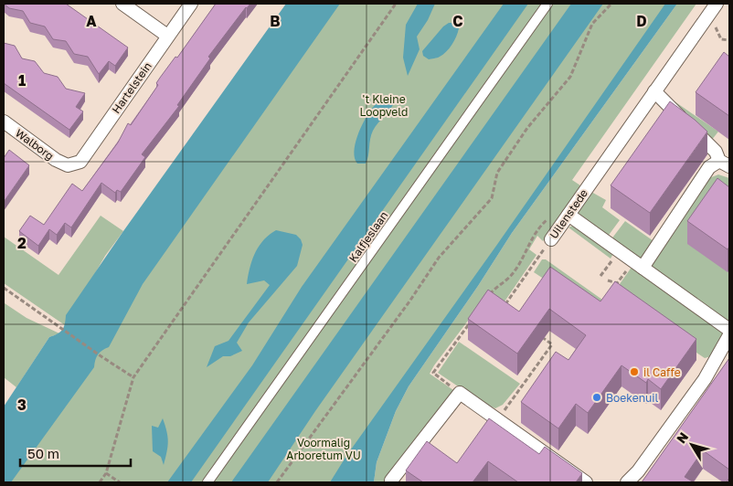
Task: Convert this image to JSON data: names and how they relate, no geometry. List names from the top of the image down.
{
  "streets": {
    "street": [
      "Hartelstein",
      "Walborg",
      "Uilenstede",
      "Kalfjeslaan"
    ]
  },
  "crossings": [
    ["Hartelstein", "Walborg"]
  ],
  "parks": ["'t Kleine Loopveld", "Voormalig Arboretum VU"],
  "places": ["il Caffe", "Boekenuil"],
  "scale_bar": "50 m",
  "north": "top left",
  "grid": {
    "columns": [
      "A",
      "B",
      "C",
      "D"
    ],
    "rows": ["1", "2", "3"]
  }
}
